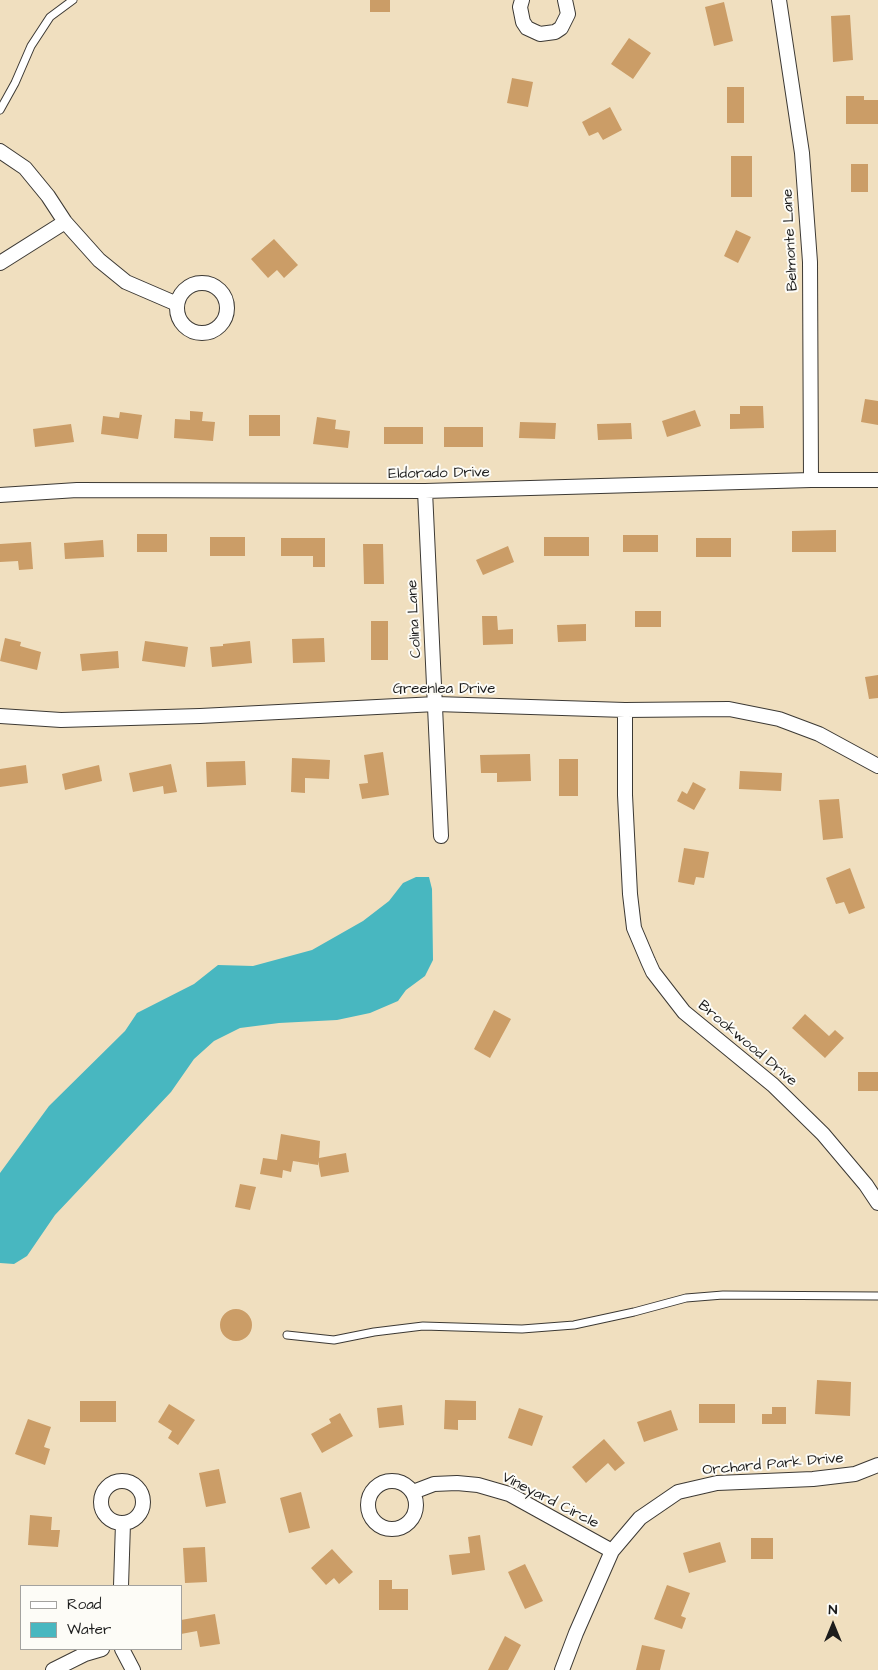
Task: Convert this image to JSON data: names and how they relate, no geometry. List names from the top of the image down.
{
  "streets": {
    "street": [
      "Belmonte Lane",
      "Eldorado Drive",
      "Colina Lane",
      "Greenlea Drive",
      "Brookwood Drive",
      "Orchard Park Drive",
      "Vineyard Circle"
    ]
  },
  "crossings": [
    ["Belmonte Lane", "Eldorado Drive"],
    ["Eldorado Drive", "Colina Lane"],
    ["Colina Lane", "Greenlea Drive"],
    ["Greenlea Drive", "Brookwood Drive"],
    ["Orchard Park Drive", "Vineyard Circle"]
  ],
  "legend": ["Road", "Water"],
  "north": "top"
}
